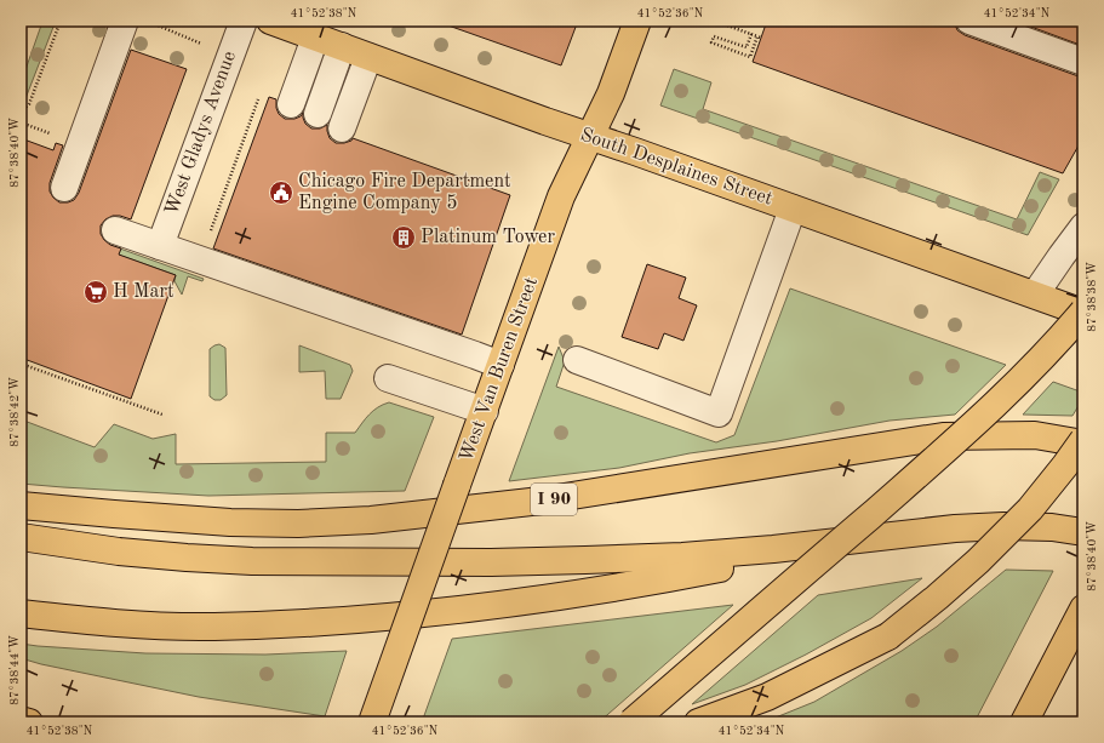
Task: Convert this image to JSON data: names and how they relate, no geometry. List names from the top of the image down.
{
  "streets": {
    "main road": ["South Desplaines Street", "West Van Buren Street", "I 90"],
    "street": ["West Gladys Avenue"]
  },
  "crossings": [
    ["South Desplaines Street", "West Van Buren Street"]
  ],
  "places": {
    "public building": ["Chicago Fire Department Engine Company 5"],
    "building": ["Platinum Tower"],
    "supermarket": ["H Mart"]
  },
  "coordinates": [
    "41°52'38\"N",
    "41°52'36\"N",
    "41°52'34\"N",
    "87°38'40\"W",
    "87°38'38\"W",
    "87°38'42\"W",
    "87°38'44\"W"
  ]
}
